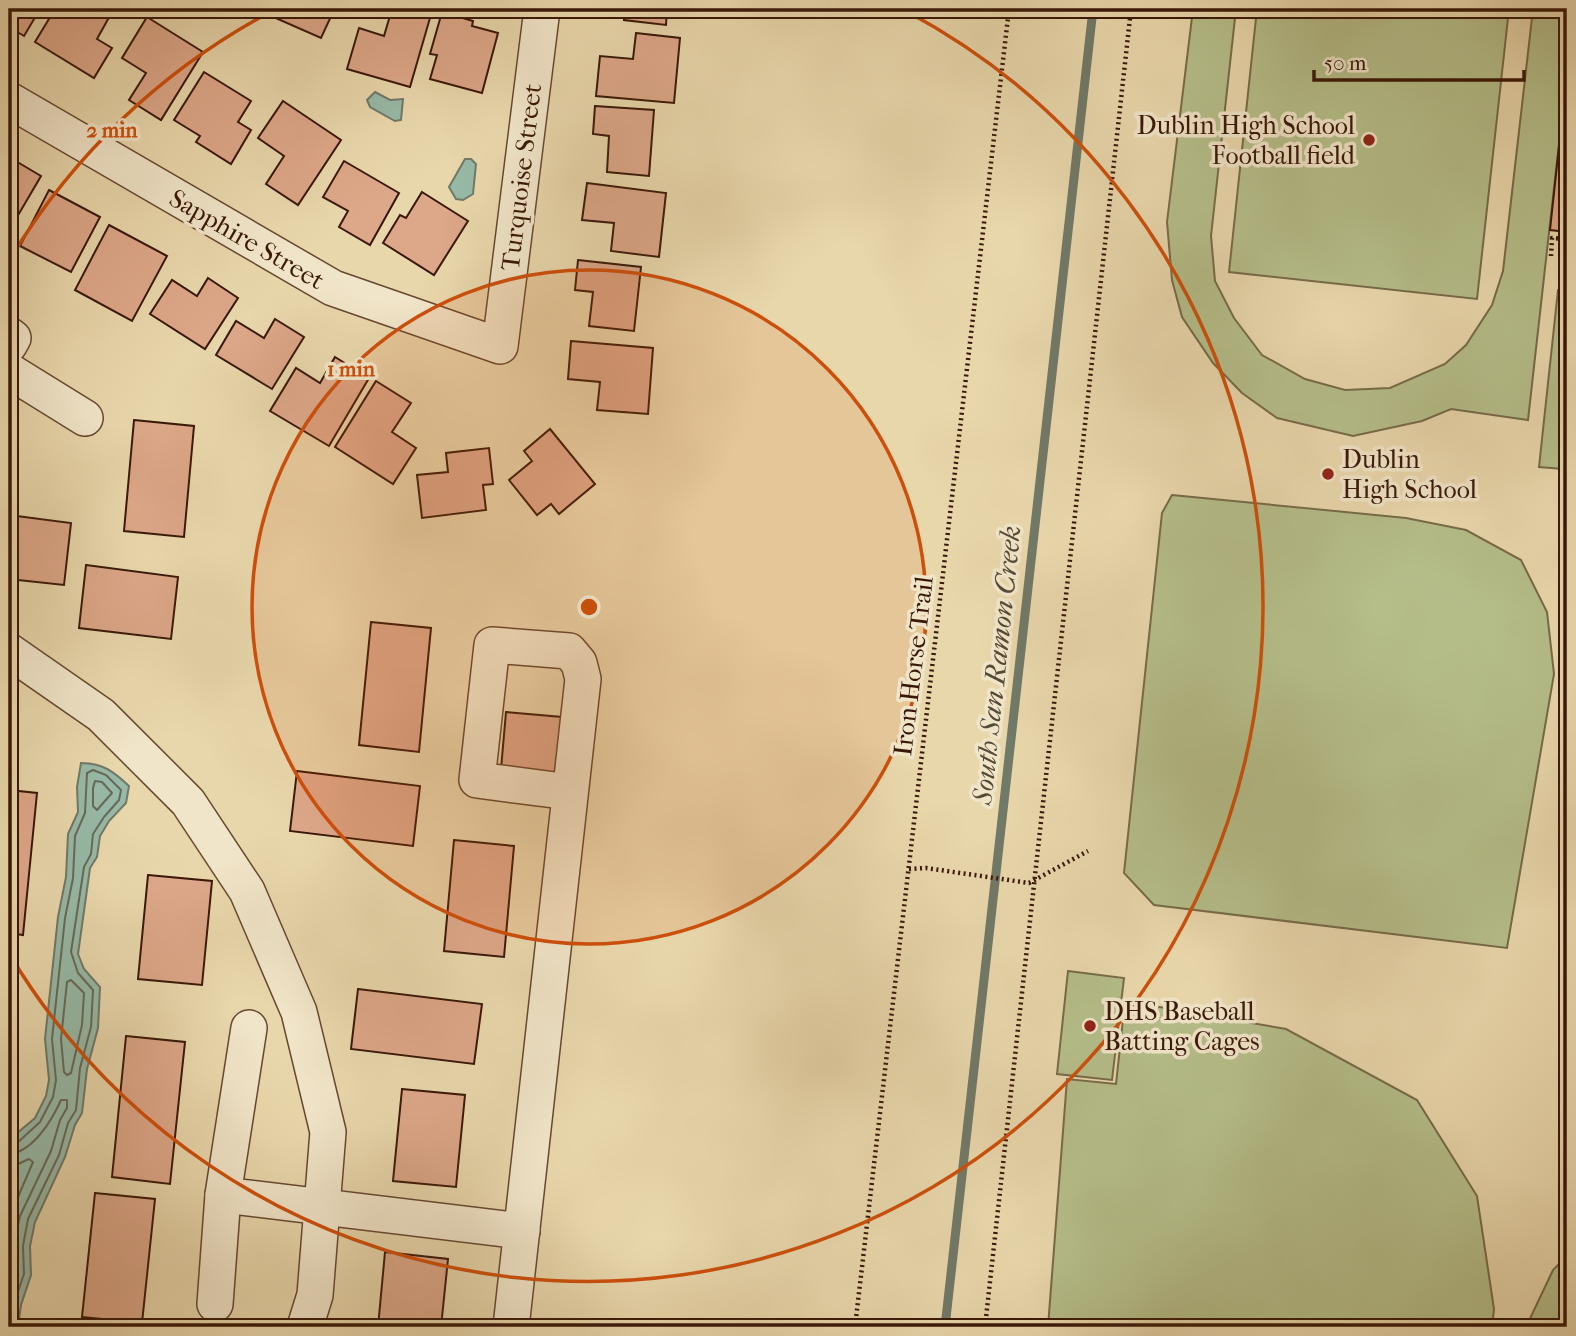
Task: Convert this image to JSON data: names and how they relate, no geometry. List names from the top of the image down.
{
  "streets": {
    "street": ["Turquoise Street", "Sapphire Street"],
    "path": ["Iron Horse Trail"]
  },
  "crossings": [
    ["Turquoise Street", "Sapphire Street"]
  ],
  "water": ["South San Ramon Creek"],
  "places": ["Dublin High School Football field", "Dublin High School", "DHS Baseball Batting Cages"],
  "scale_bar": "50 m",
  "rings": ["2 min", "1 min"]
}
